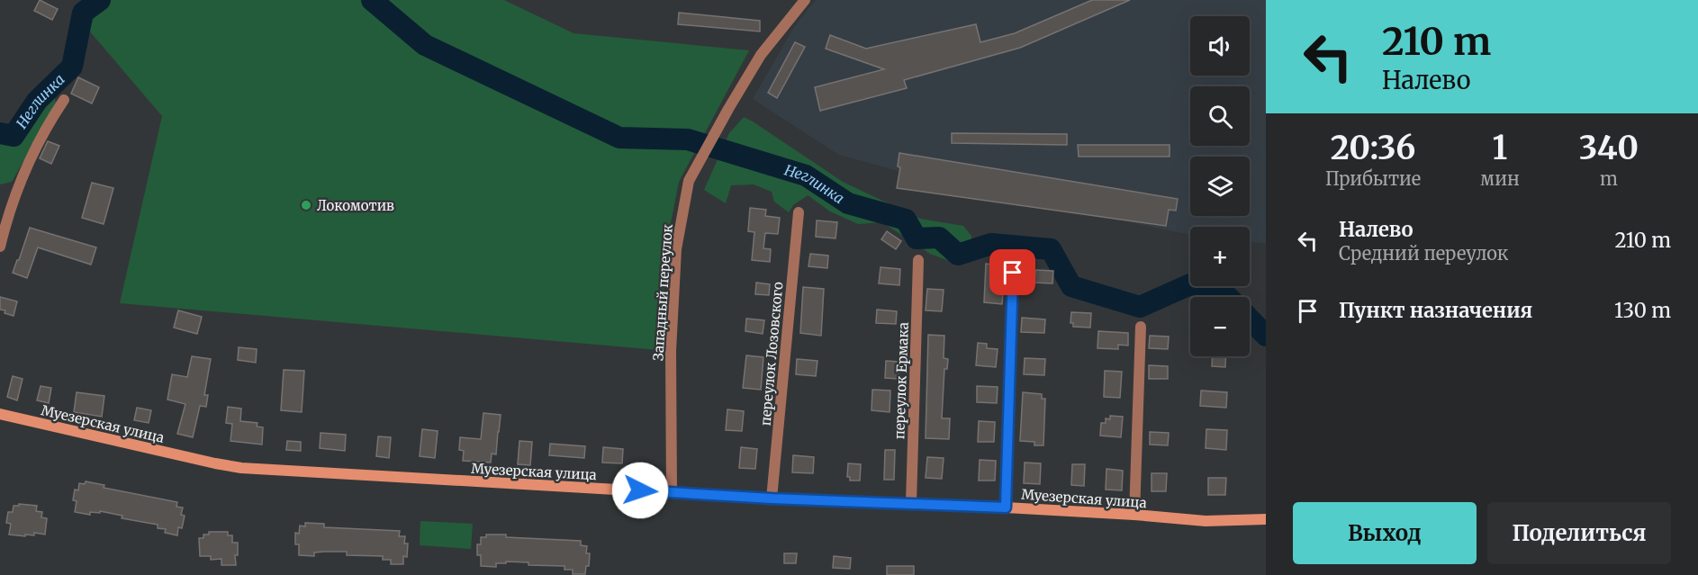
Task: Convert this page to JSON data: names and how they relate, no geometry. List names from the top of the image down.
{
  "streets": {
    "main road": ["Муезерская улица"],
    "street": ["Западный переулок", "переулок Лозовского", "переулок Ермака"]
  },
  "crossings": [
    ["Западный переулок", "Муезерская улица"],
    ["переулок Лозовского", "Муезерская улица"],
    ["переулок Ермака", "Муезерская улица"]
  ],
  "water": ["Неглинка"],
  "places": ["Локомотив"],
  "page": {
    "turn": ["210 m", "Налево"],
    "map_buttons": ["+", "−"],
    "eta": [
      "20:36",
      "Прибытие",
      "1",
      "мин",
      "340",
      "m"
    ],
    "list": [
      {
        "name": "Налево",
        "note": "Средний переулок",
        "value": "210 m"
      },
      {
        "name": "Пункт назначения",
        "value": "130 m"
      }
    ],
    "buttons": ["Выход", "Поделиться"]
  }
}
